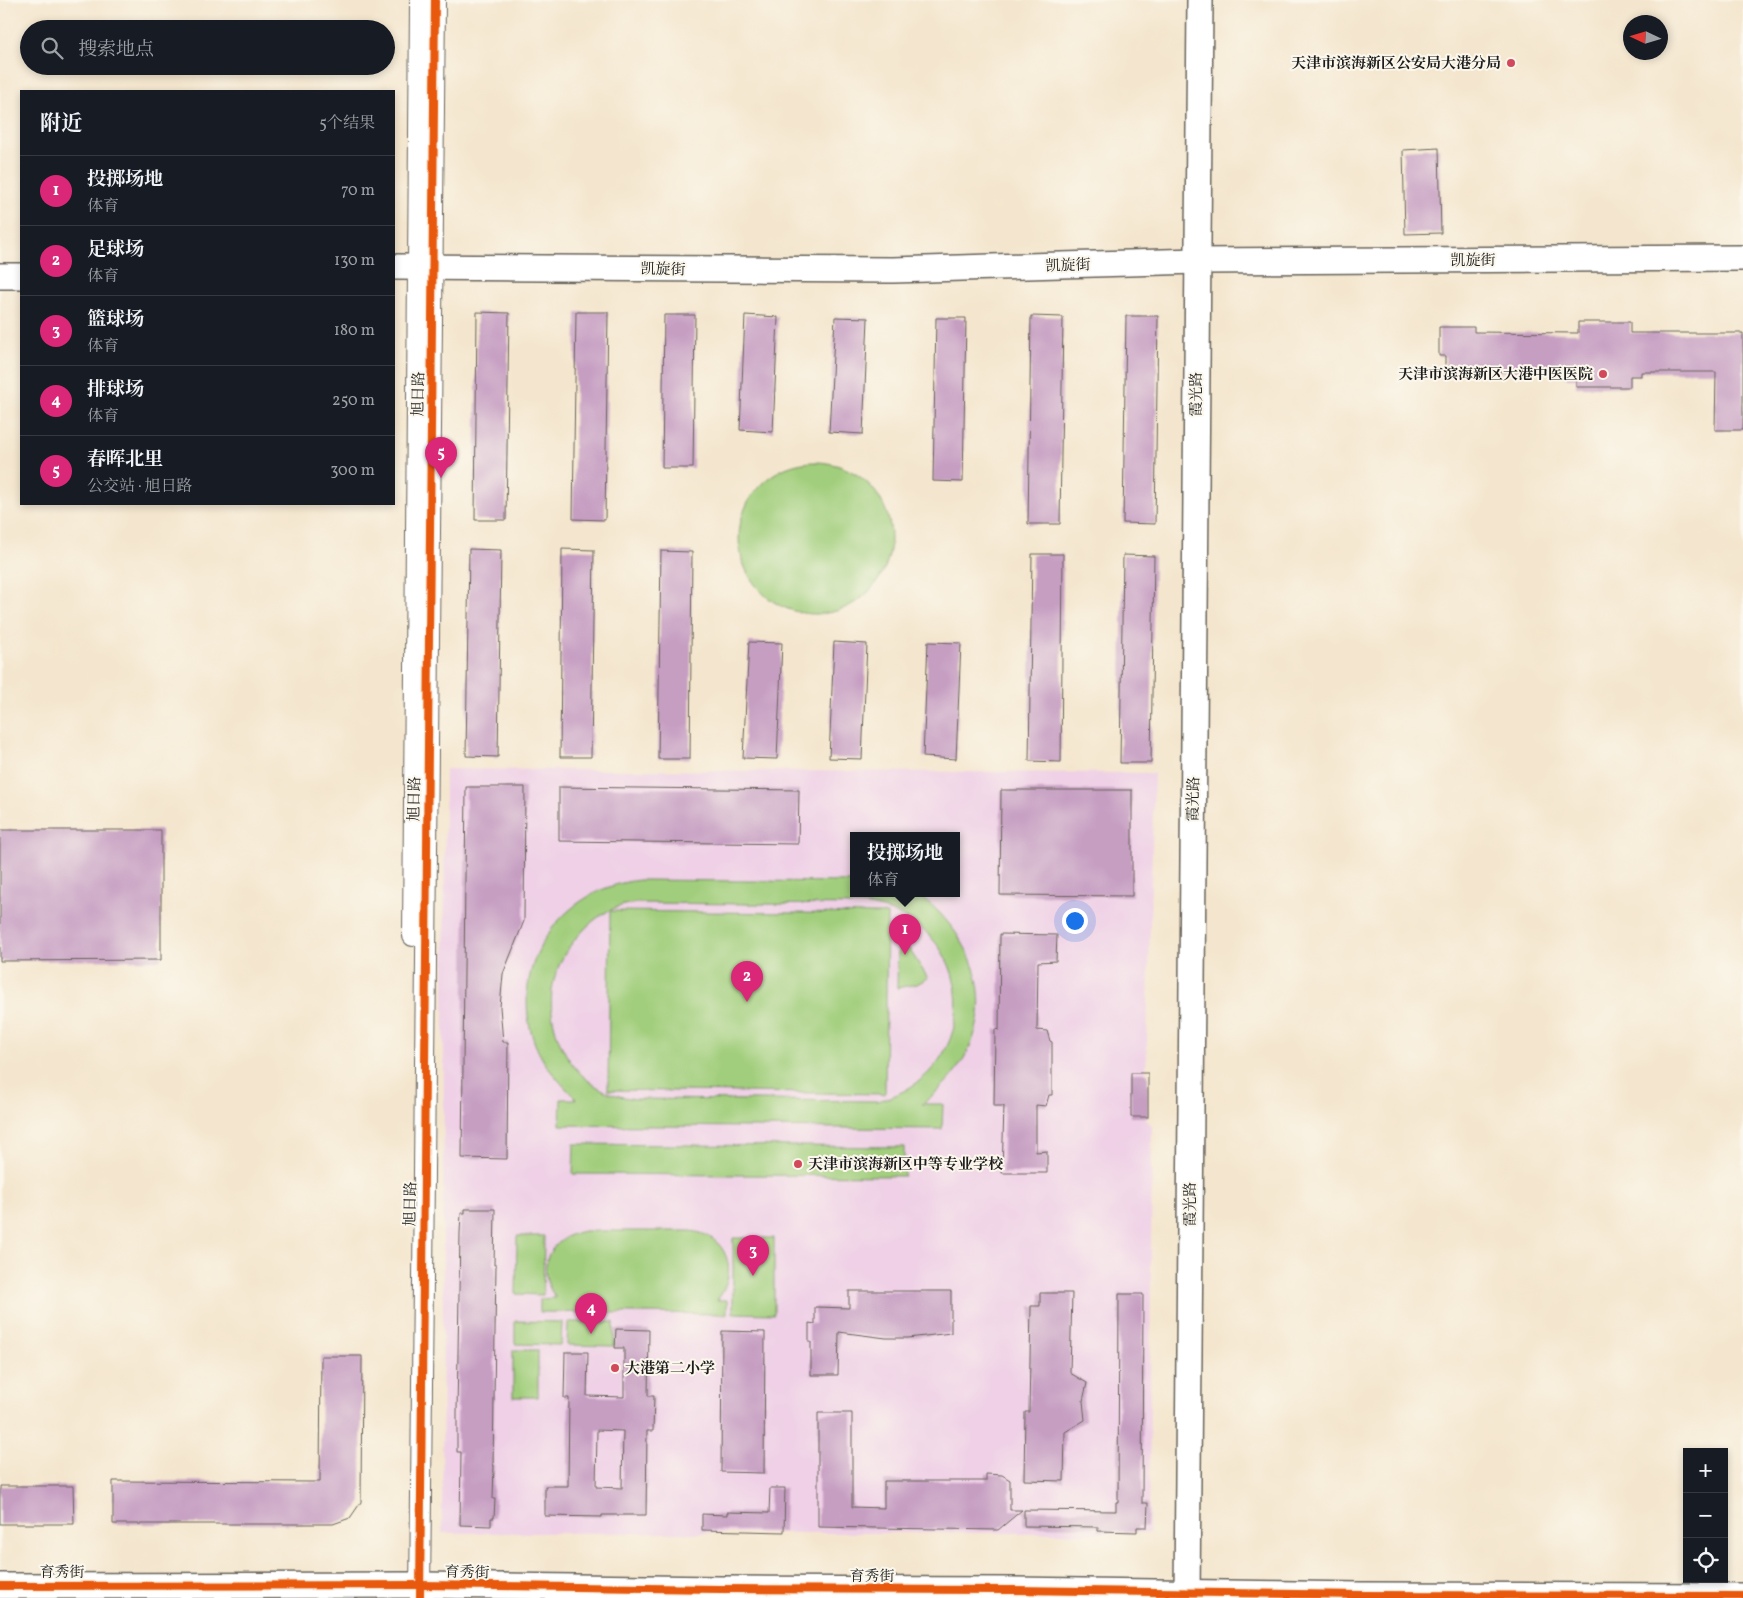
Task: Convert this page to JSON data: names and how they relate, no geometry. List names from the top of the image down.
{
  "streets": {
    "street": [
      "凯旋街",
      "旭日路",
      "霞光路",
      "育秀街"
    ]
  },
  "crossings": [
    ["凯旋街", "旭日路"],
    ["凯旋街", "霞光路"],
    ["旭日路", "育秀街"],
    ["霞光路", "育秀街"]
  ],
  "places": [
    "天津市滨海新区公安局大港分局",
    "天津市滨海新区大港中医医院",
    "天津市滨海新区中等专业学校",
    "大港第二小学"
  ],
  "north": "left",
  "page": {
    "search": "搜索地点",
    "heading": ["附近", "5个结果"],
    "list": [
      {
        "mark": "1",
        "name": "投掷场地",
        "note": "体育",
        "value": "70 m"
      },
      {
        "mark": "2",
        "name": "足球场",
        "note": "体育",
        "value": "130 m"
      },
      {
        "mark": "3",
        "name": "篮球场",
        "note": "体育",
        "value": "180 m"
      },
      {
        "mark": "4",
        "name": "排球场",
        "note": "体育",
        "value": "250 m"
      },
      {
        "mark": "5",
        "name": "春晖北里",
        "note": "公交站 · 旭日路",
        "value": "300 m"
      }
    ],
    "pins": [
      "5",
      "1",
      "2",
      "3",
      "4"
    ],
    "popup": ["投掷场地", "体育"],
    "map_buttons": ["+", "−"]
  }
}
